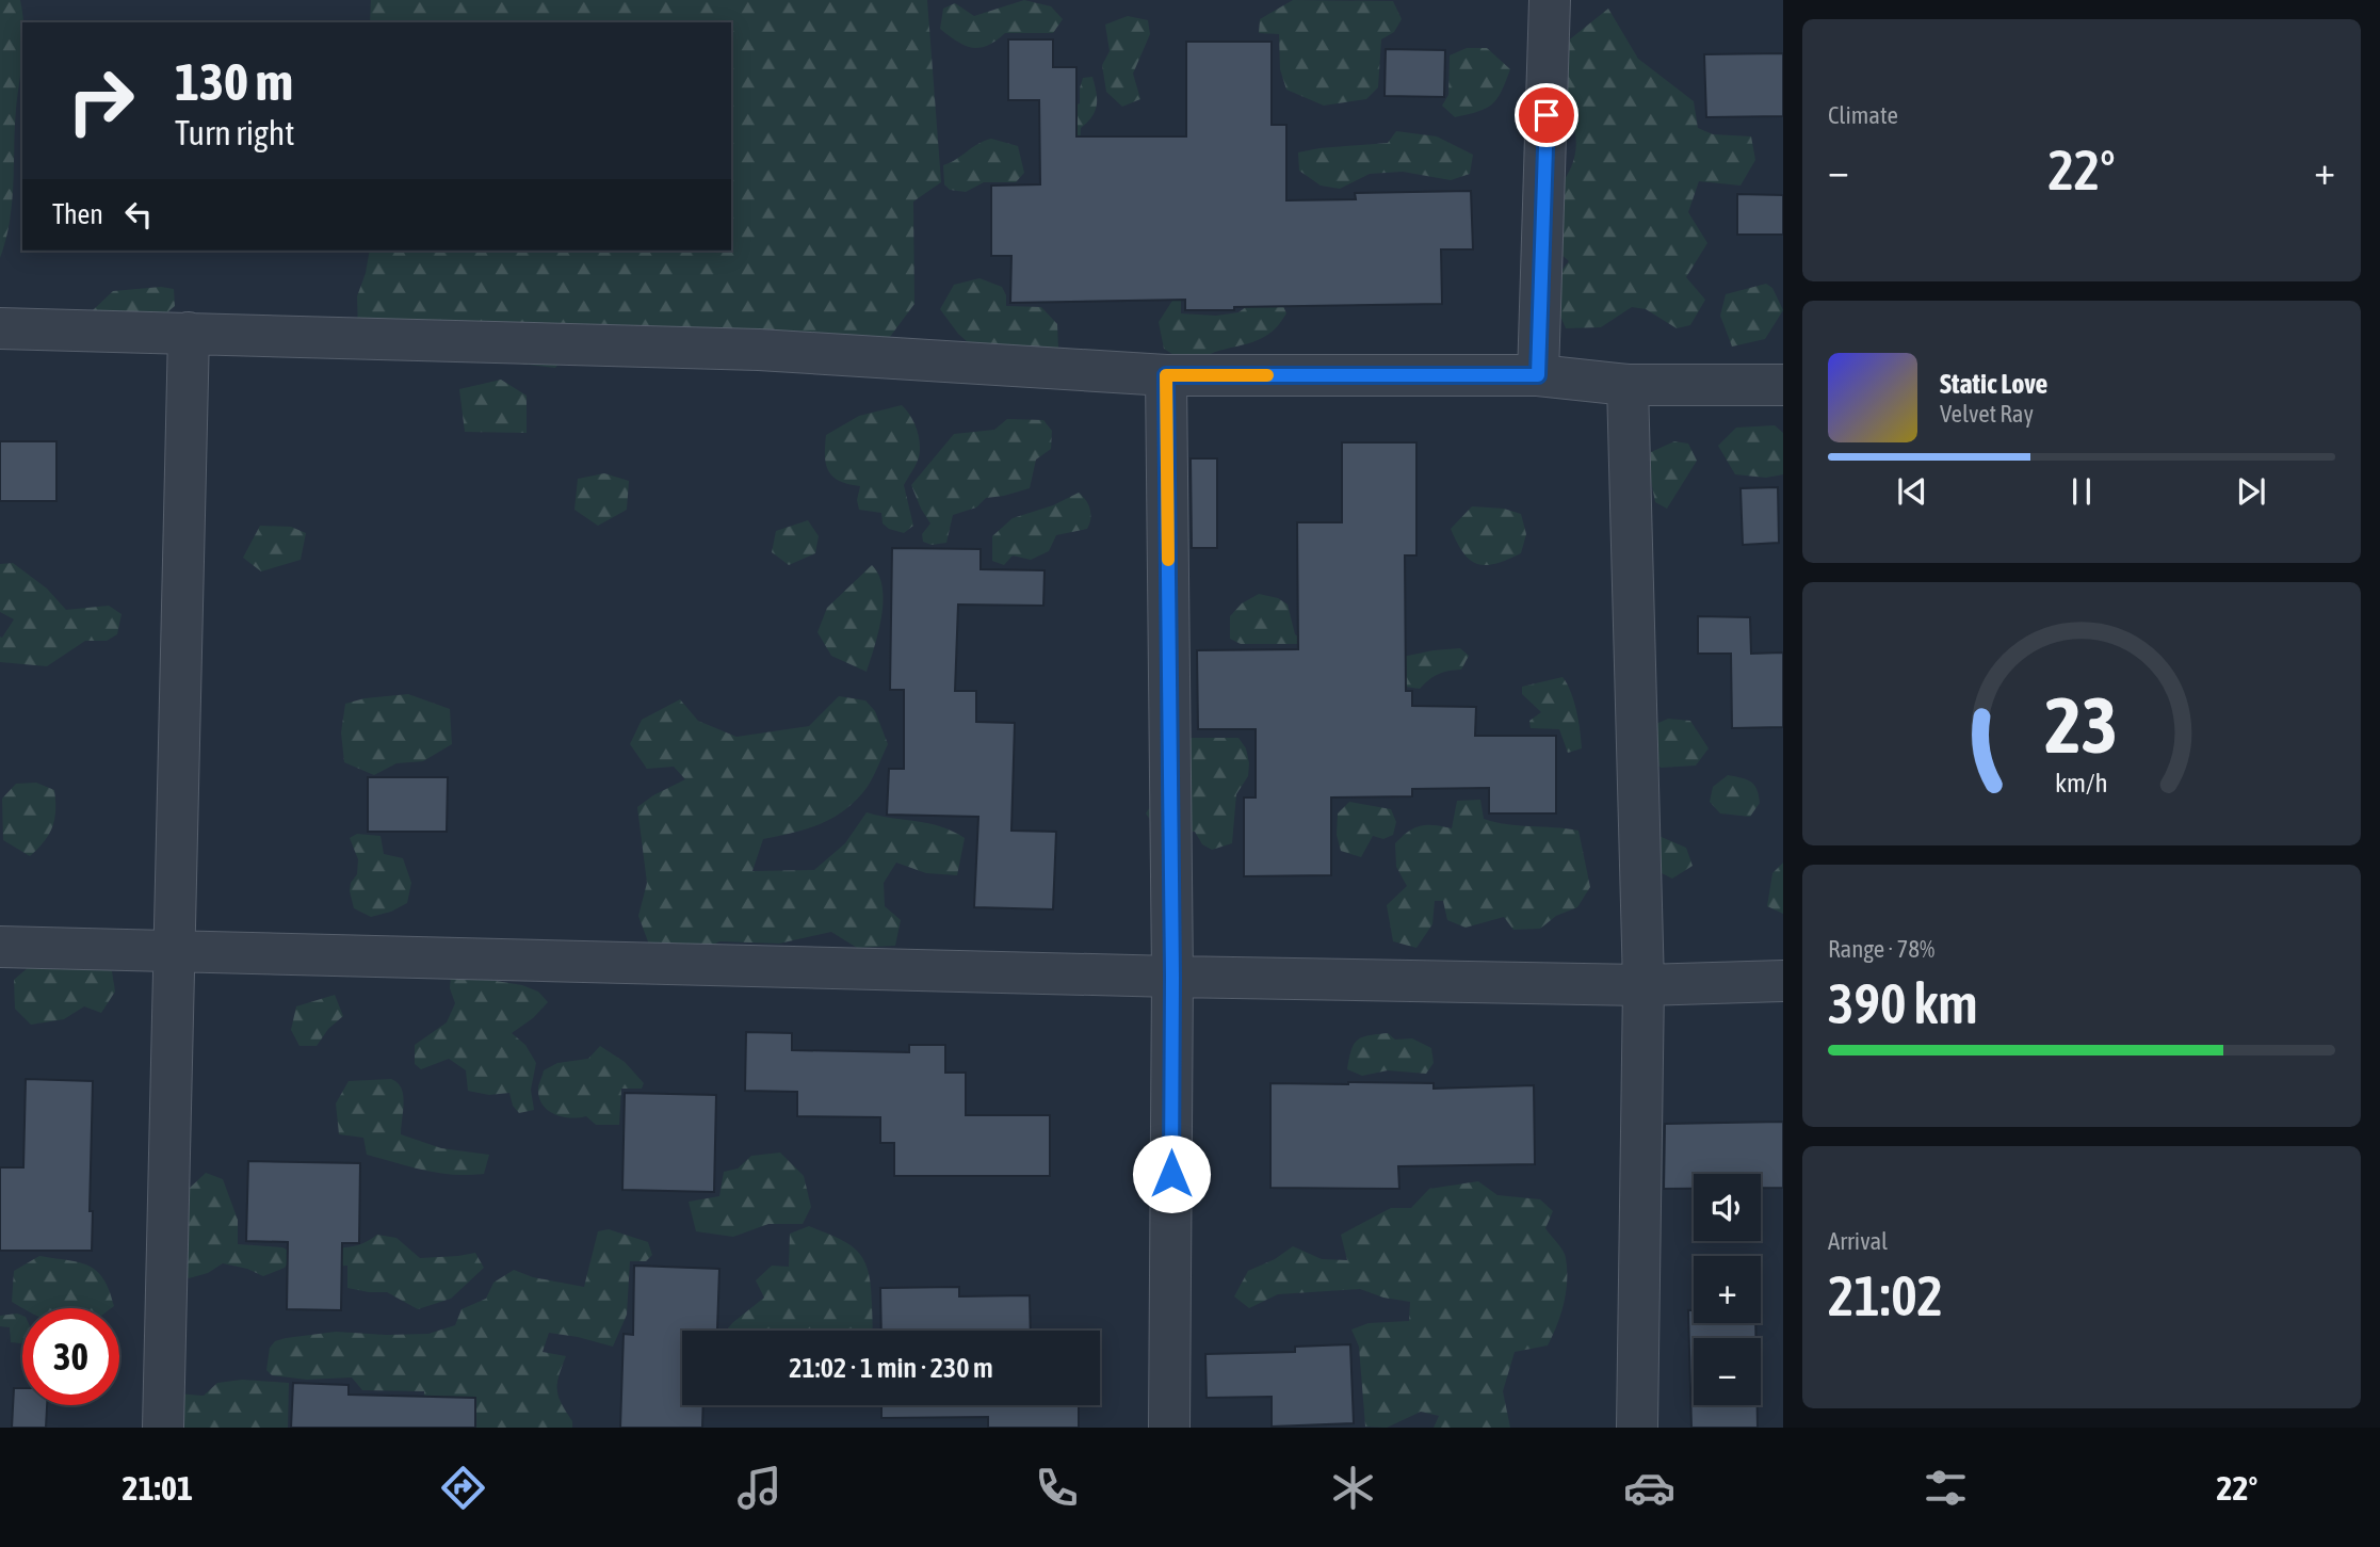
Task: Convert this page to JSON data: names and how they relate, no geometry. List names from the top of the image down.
{
  "page": {
    "tile": [
      "Climate",
      ["Range · 78%", "390 km"],
      ["Arrival", "21:02"]
    ],
    "turn": ["130 m", "Turn right"],
    "heat": ["−", "22°", "+"],
    "then": "Then",
    "song": ["Static Love", "Velvet Ray"],
    "map_buttons": ["+", "−"],
    "limit": "30",
    "trip": "21:02 · 1 min · 230 m",
    "tabs": ["21:01", "22°"],
    "gauge": ["23", "km/h"]
  }
}
